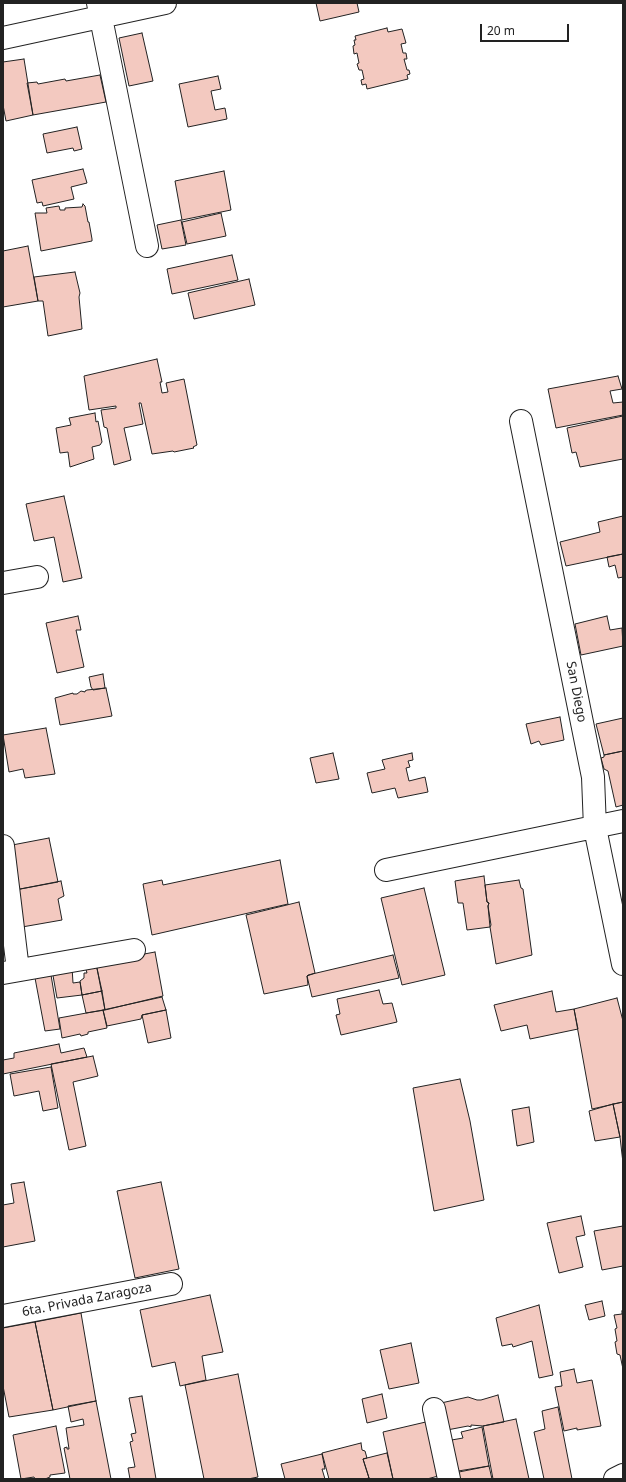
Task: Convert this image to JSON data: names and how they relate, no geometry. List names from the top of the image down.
{
  "streets": {
    "street": ["San Diego", "6ta. Privada Zaragoza"]
  },
  "scale_bar": "20 m"
}
